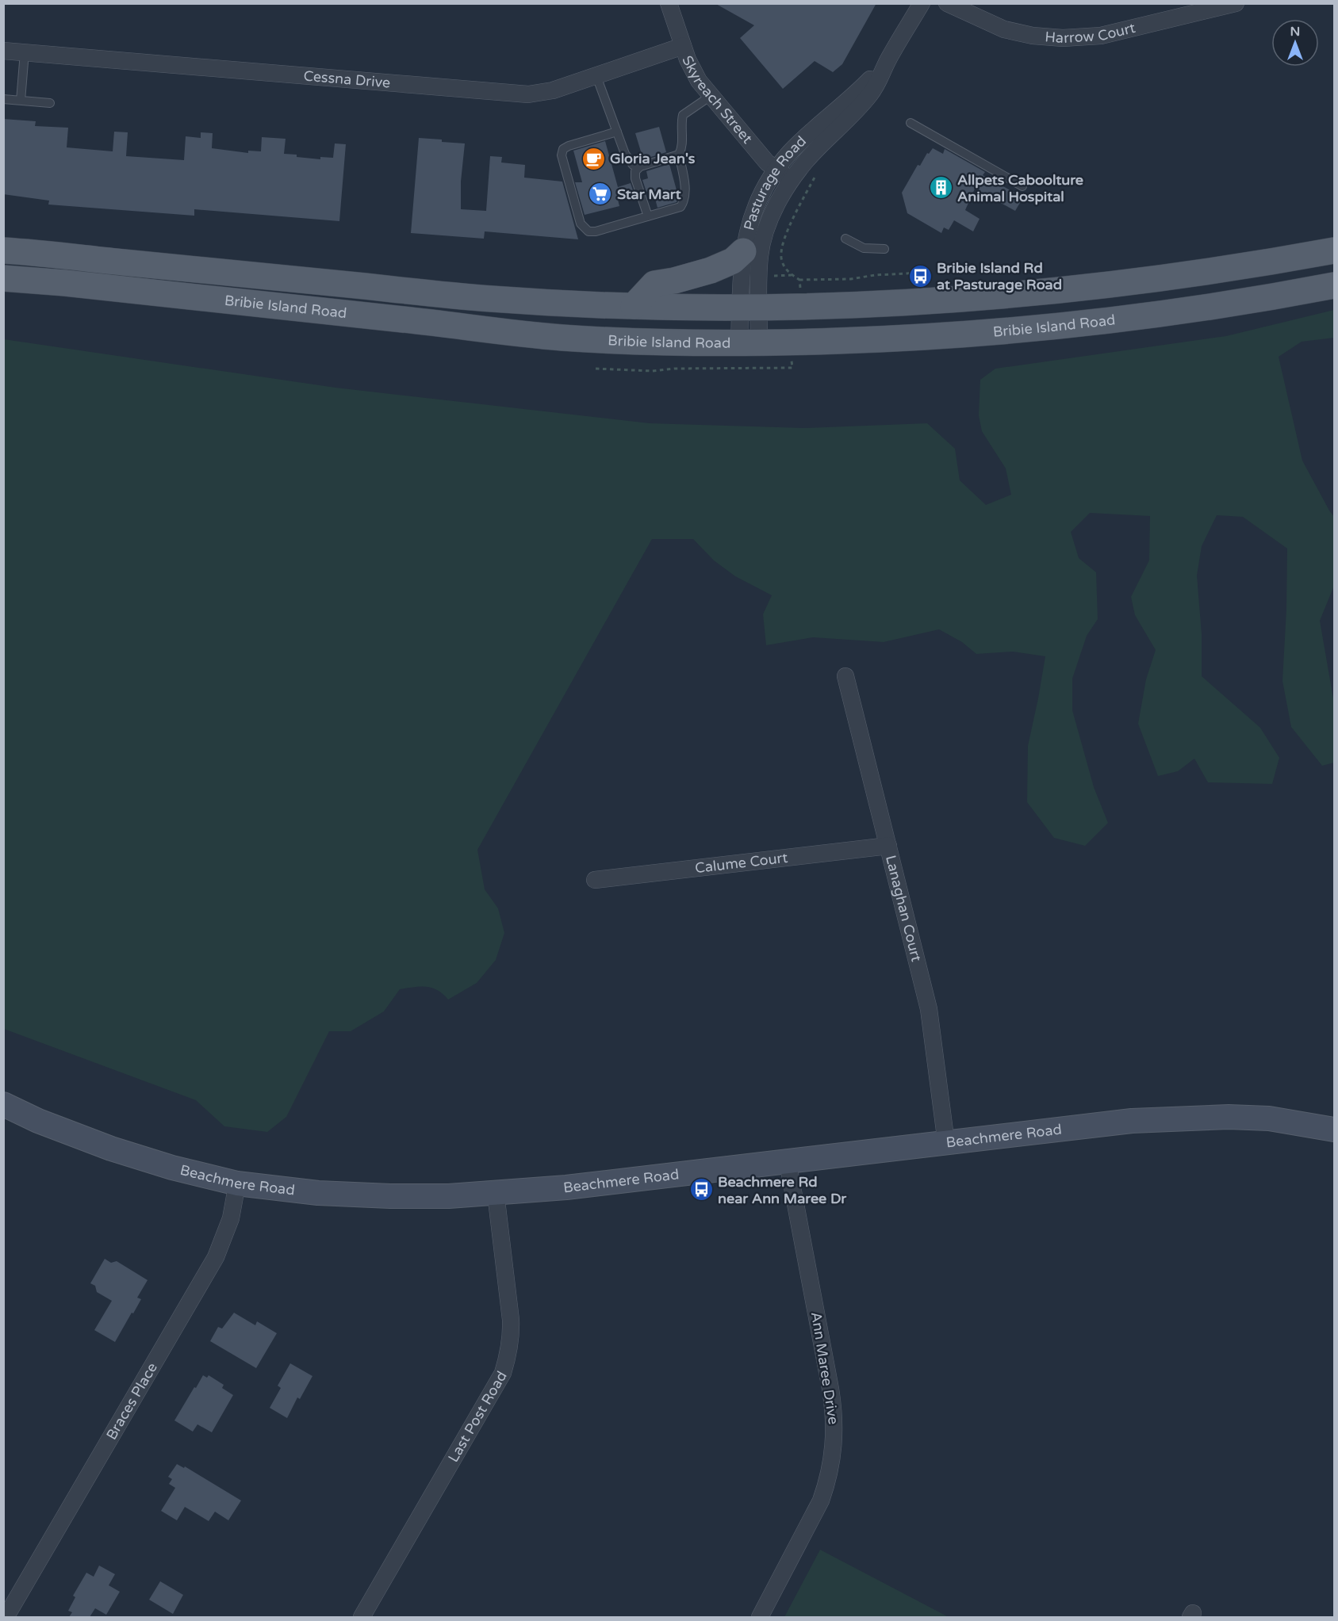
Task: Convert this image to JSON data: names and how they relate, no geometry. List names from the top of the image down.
{
  "streets": {
    "main road": ["Bribie Island Road", "Beachmere Road"],
    "street": [
      "Harrow Court",
      "Cessna Drive",
      "Skyreach Street",
      "Pasturage Road",
      "Calume Court",
      "Lanaghan Court",
      "Ann Maree Drive",
      "Braces Place",
      "Last Post Road"
    ]
  },
  "crossings": [
    ["Cessna Drive", "Skyreach Street"],
    ["Skyreach Street", "Pasturage Road"],
    ["Pasturage Road", "Bribie Island Road"],
    ["Calume Court", "Lanaghan Court"],
    ["Lanaghan Court", "Beachmere Road"],
    ["Beachmere Road", "Ann Maree Drive"],
    ["Beachmere Road", "Braces Place"],
    ["Beachmere Road", "Last Post Road"]
  ],
  "places": {
    "cafe": ["Gloria Jean's"],
    "building": ["Allpets Caboolture Animal Hospital"],
    "supermarket": ["Star Mart"],
    "bus stop": ["Bribie Island Rd at Pasturage Road", "Beachmere Rd near Ann Maree Dr"]
  },
  "north": "top"
}
